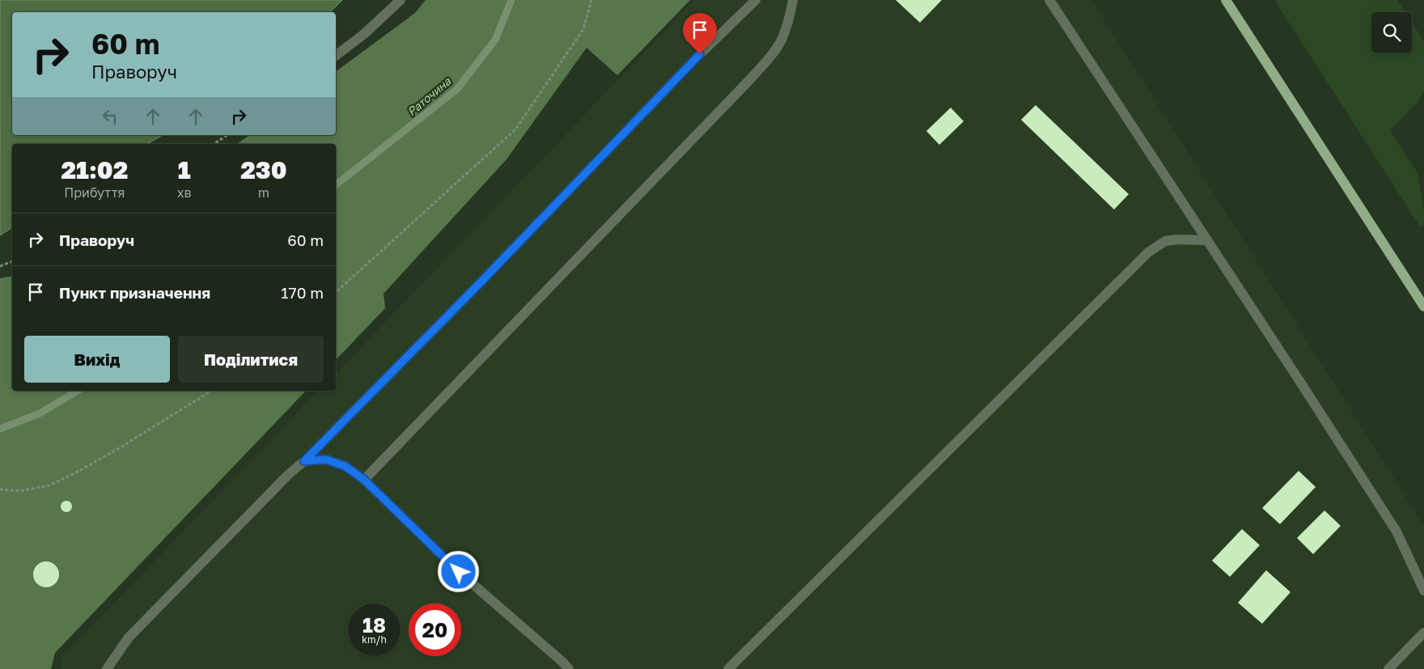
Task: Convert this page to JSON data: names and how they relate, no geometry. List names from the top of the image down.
{
  "water": ["Раточина"],
  "page": {
    "turn": ["60 m", "Праворуч"],
    "eta": [
      "21:02",
      "Прибуття",
      "1",
      "хв",
      "230",
      "m"
    ],
    "list": [
      {
        "name": "Праворуч",
        "value": "60 m"
      },
      {
        "name": "Пункт призначення",
        "value": "170 m"
      }
    ],
    "buttons": ["Вихід", "Поділитися"],
    "speed": "18 km/h",
    "limit": "20"
  }
}
